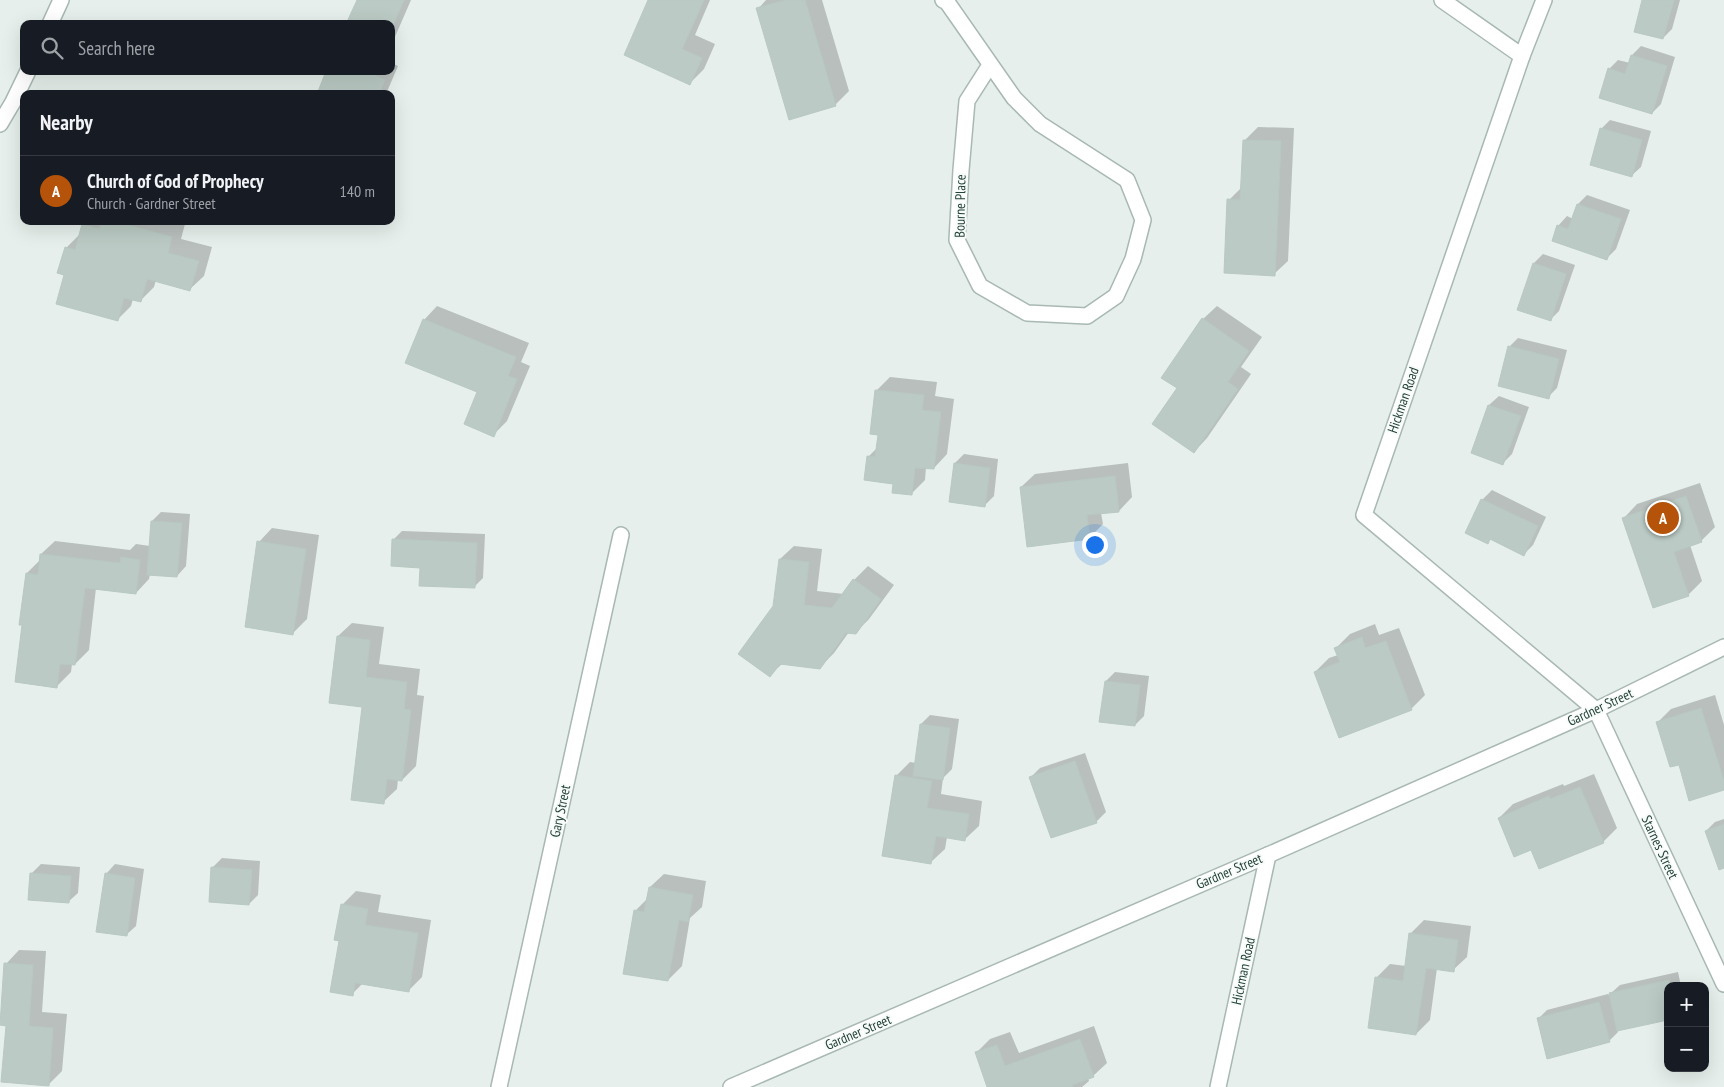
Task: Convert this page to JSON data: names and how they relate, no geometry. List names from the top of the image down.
{
  "streets": {
    "street": [
      "Bourne Place",
      "Hickman Road",
      "Gardner Street",
      "Gary Street",
      "Starnes Street"
    ]
  },
  "crossings": [
    ["Hickman Road", "Gardner Street"],
    ["Hickman Road", "Starnes Street"],
    ["Gardner Street", "Starnes Street"]
  ],
  "page": {
    "search": "Search here",
    "heading": "Nearby",
    "list": [
      {
        "mark": "A",
        "name": "Church of God of Prophecy",
        "note": "Church · Gardner Street",
        "value": "140 m"
      }
    ],
    "pins": "A",
    "map_buttons": ["+", "−"]
  }
}
